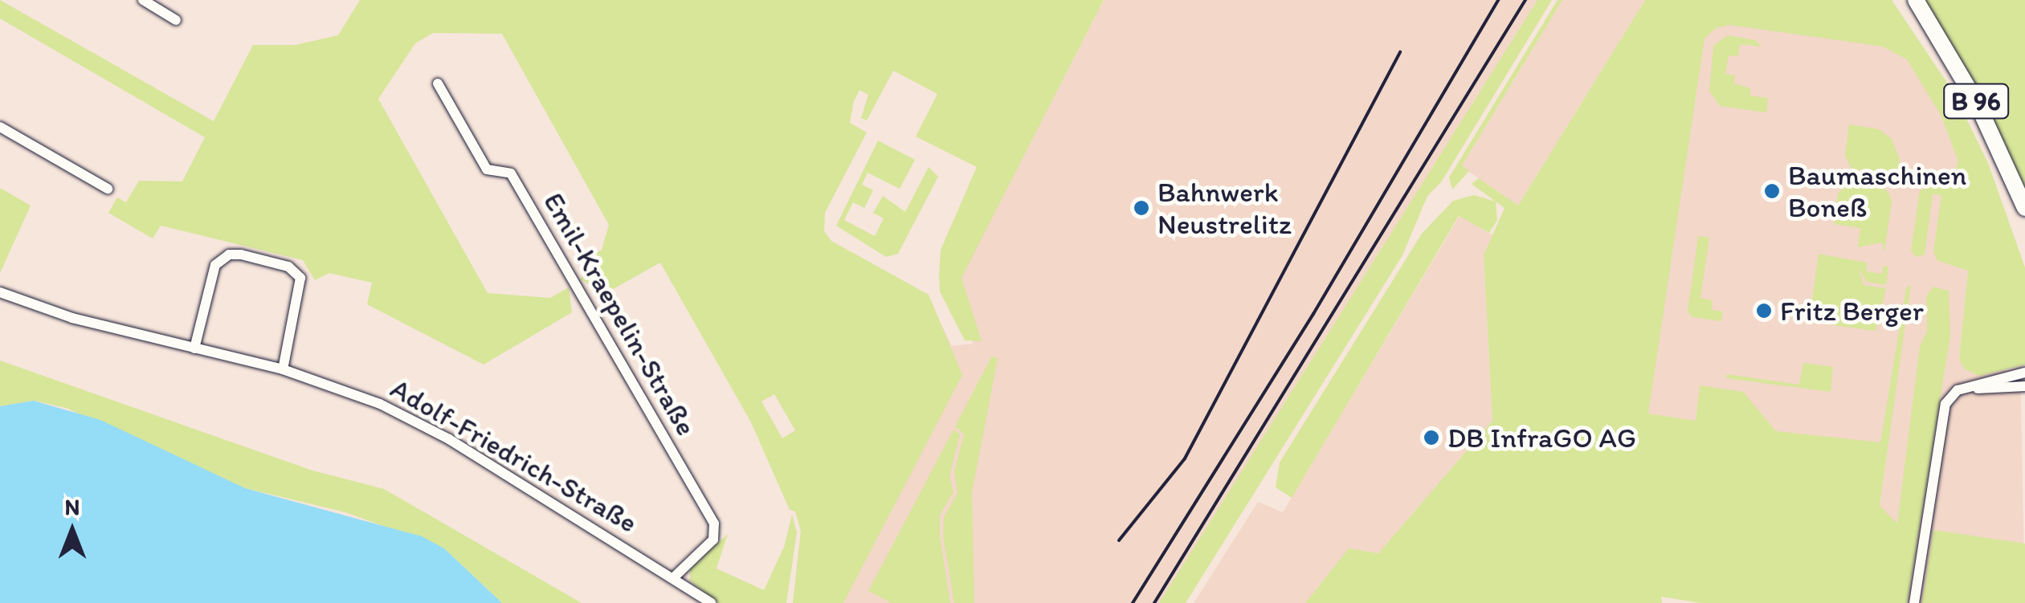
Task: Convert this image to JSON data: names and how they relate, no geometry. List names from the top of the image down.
{
  "streets": {
    "main road": ["B 96"],
    "street": ["Emil-Kraepelin-Straße", "Adolf-Friedrich-Straße"]
  },
  "crossings": [
    ["Emil-Kraepelin-Straße", "Adolf-Friedrich-Straße"]
  ],
  "places": [
    "Baumaschinen Boneß",
    "Bahnwerk Neustrelitz",
    "Fritz Berger",
    "DB InfraGO AG"
  ],
  "north": "top"
}
